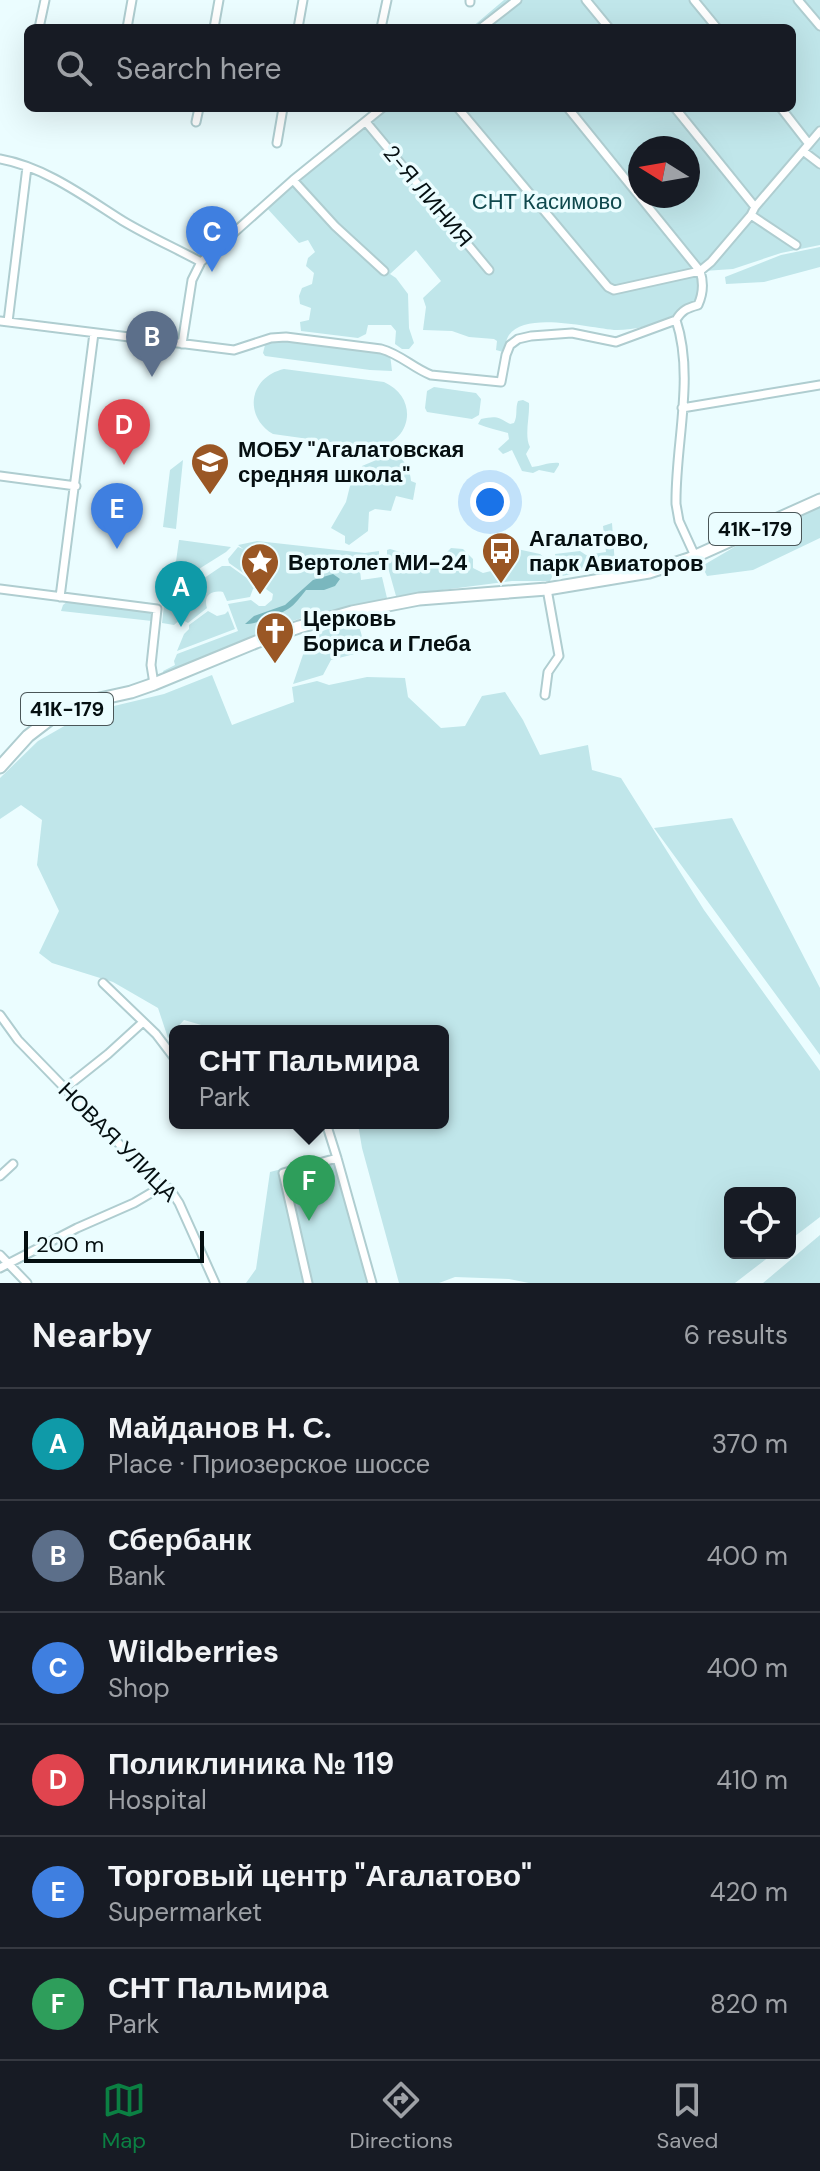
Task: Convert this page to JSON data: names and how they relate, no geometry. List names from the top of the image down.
{
  "streets": {
    "main road": ["41К-179"],
    "street": ["2-Я ЛИНИЯ", "НОВАЯ УЛИЦА"]
  },
  "parks": ["СНТ Касимово"],
  "places": {
    "school or university": ["МОБУ \"Агалатовская средняя школа\""],
    "bus stop": ["Агалатово, парк Авиаторов"],
    "place": ["Вертолет МИ-24"],
    "church": ["Церковь Бориса и Глеба"]
  },
  "scale_bar": "200 m",
  "north": "left",
  "page": {
    "search": "Search here",
    "pins": [
      "C",
      "B",
      "D",
      "E",
      "A",
      "F"
    ],
    "popup": ["СНТ Пальмира", "Park"],
    "scale": "200 m",
    "heading": ["Nearby", "6 results"],
    "list": [
      {
        "mark": "A",
        "name": "Майданов Н. С.",
        "note": "Place · Приозерское шоссе",
        "value": "370 m"
      },
      {
        "mark": "B",
        "name": "Сбербанк",
        "note": "Bank",
        "value": "400 m"
      },
      {
        "mark": "C",
        "name": "Wildberries",
        "note": "Shop",
        "value": "400 m"
      },
      {
        "mark": "D",
        "name": "Поликлиника № 119",
        "note": "Hospital",
        "value": "410 m"
      },
      {
        "mark": "E",
        "name": "Торговый центр \"Агалатово\"",
        "note": "Supermarket",
        "value": "420 m"
      },
      {
        "mark": "F",
        "name": "СНТ Пальмира",
        "note": "Park",
        "value": "820 m"
      }
    ],
    "nav": ["Map", "Directions", "Saved"]
  }
}
